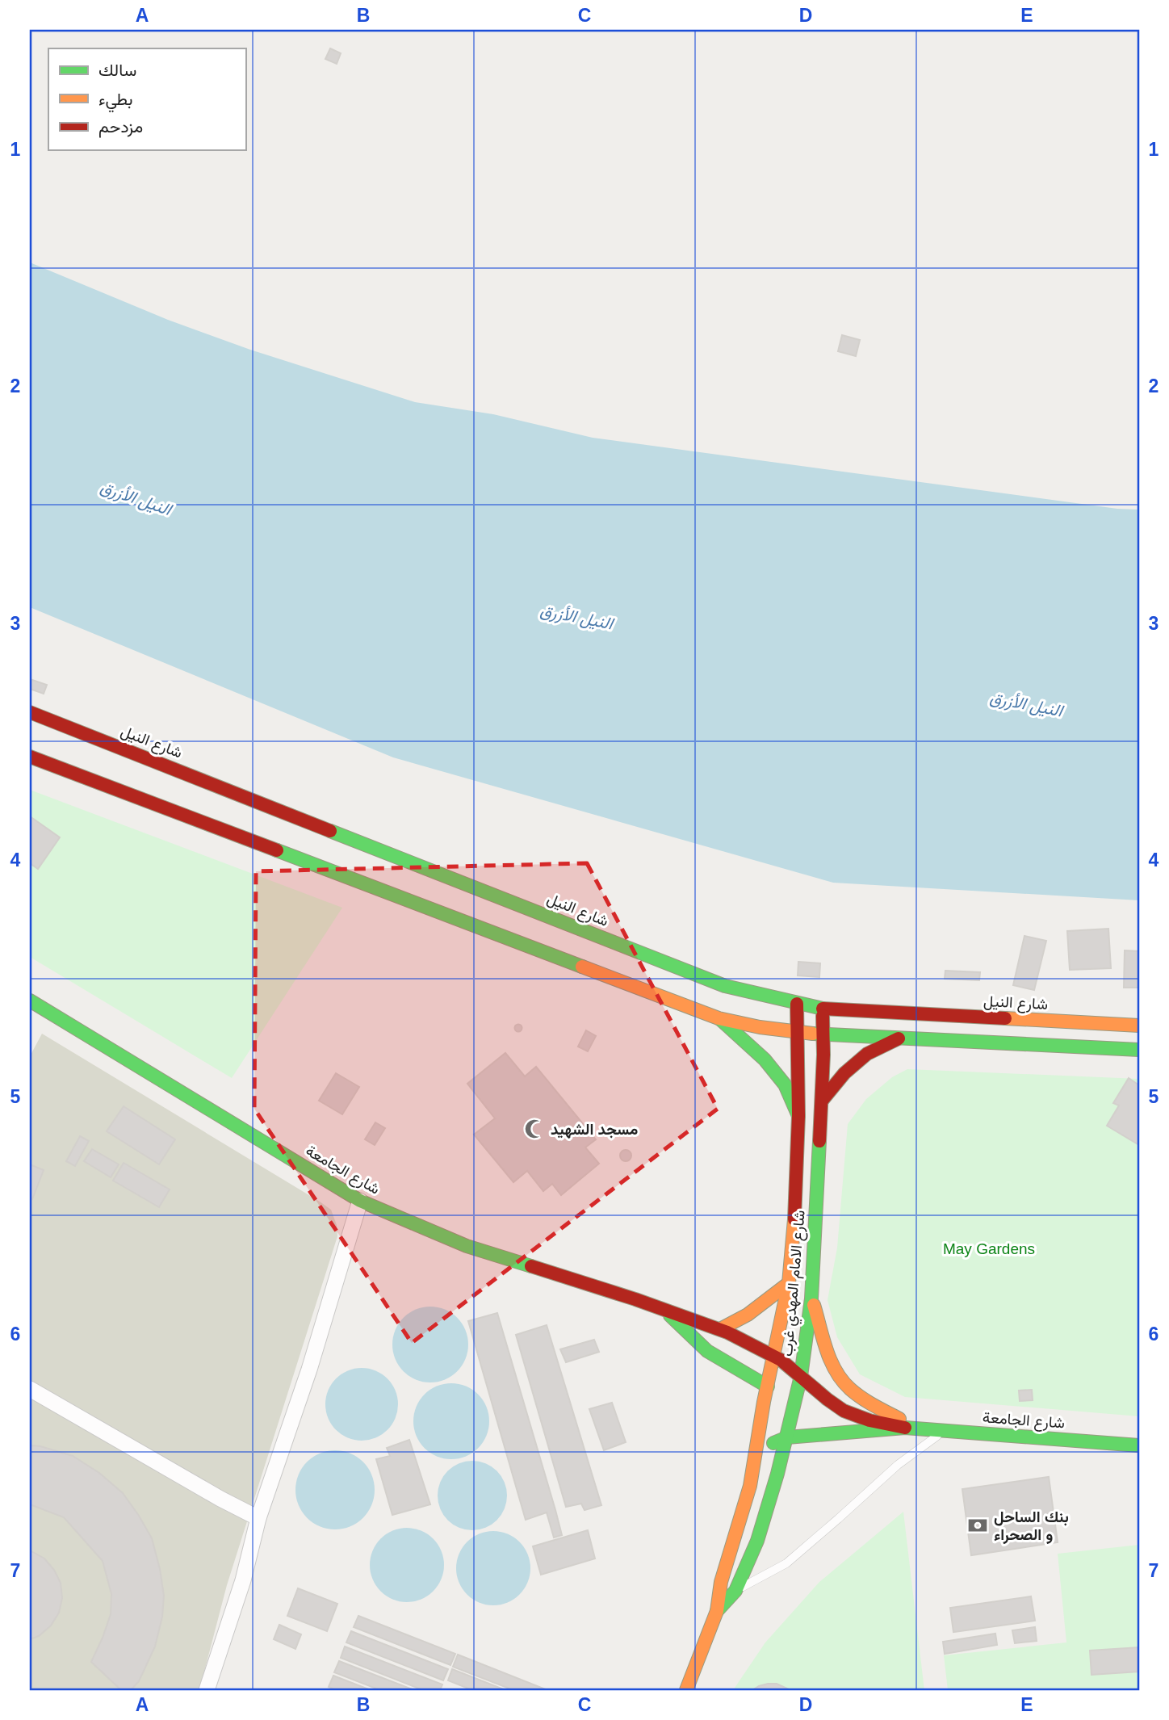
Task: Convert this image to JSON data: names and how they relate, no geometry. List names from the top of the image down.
{
  "streets": {
    "main road": ["شارع النيل", "شارع الجامعة", "شارع الامام المهدي غرب"]
  },
  "crossings": [
    ["شارع النيل", "شارع الامام المهدي غرب"],
    ["شارع الجامعة", "شارع الامام المهدي غرب"]
  ],
  "water": ["النيل الأزرق"],
  "parks": ["May Gardens"],
  "places": {
    "mosque": ["مسجد الشهيد"],
    "bank": ["بنك الساحل و الصحراء"]
  },
  "legend": ["سالك", "بطيء", "مزدحم"],
  "grid": {
    "columns": [
      "A",
      "B",
      "C",
      "D",
      "E"
    ],
    "rows": [
      "1",
      "2",
      "3",
      "4",
      "5",
      "6",
      "7"
    ]
  }
}
